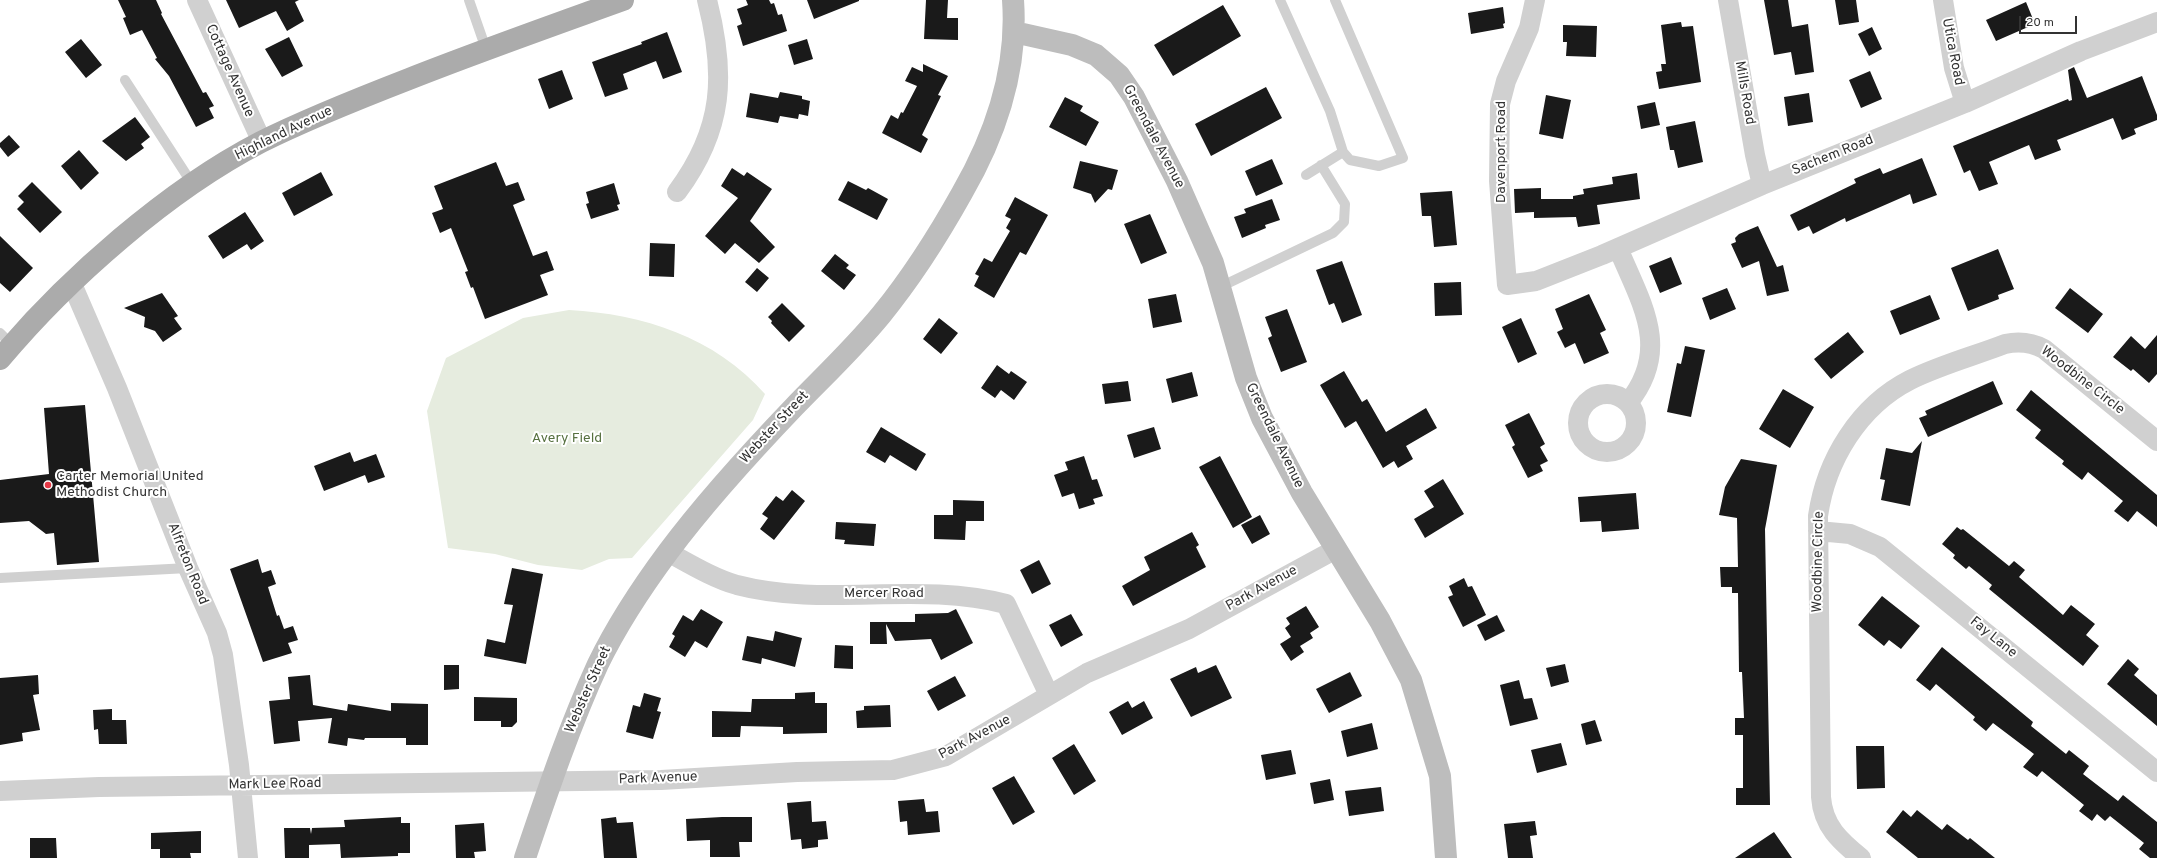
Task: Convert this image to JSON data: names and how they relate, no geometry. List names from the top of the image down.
{
  "streets": {
    "main road": ["Highland Avenue"],
    "street": [
      "Utica Road",
      "Cottage Avenue",
      "Mills Road",
      "Greendale Avenue",
      "Davenport Road",
      "Sachem Road",
      "Woodbine Circle",
      "Webster Street",
      "Alfreton Road",
      "Park Avenue",
      "Mercer Road",
      "Fay Lane",
      "Mark Lee Road"
    ]
  },
  "crossings": [
    ["Utica Road", "Sachem Road"],
    ["Cottage Avenue", "Highland Avenue"],
    ["Mills Road", "Sachem Road"],
    ["Highland Avenue", "Alfreton Road"],
    ["Greendale Avenue", "Webster Street"],
    ["Greendale Avenue", "Park Avenue"],
    ["Davenport Road", "Sachem Road"],
    ["Woodbine Circle", "Fay Lane"],
    ["Webster Street", "Park Avenue"],
    ["Webster Street", "Mercer Road"],
    ["Webster Street", "Mark Lee Road"],
    ["Alfreton Road", "Mark Lee Road"],
    ["Park Avenue", "Mercer Road"],
    ["Park Avenue", "Mark Lee Road"]
  ],
  "parks": ["Avery Field"],
  "places": ["Carter Memorial United Methodist Church"],
  "scale_bar": "20 m"
}
